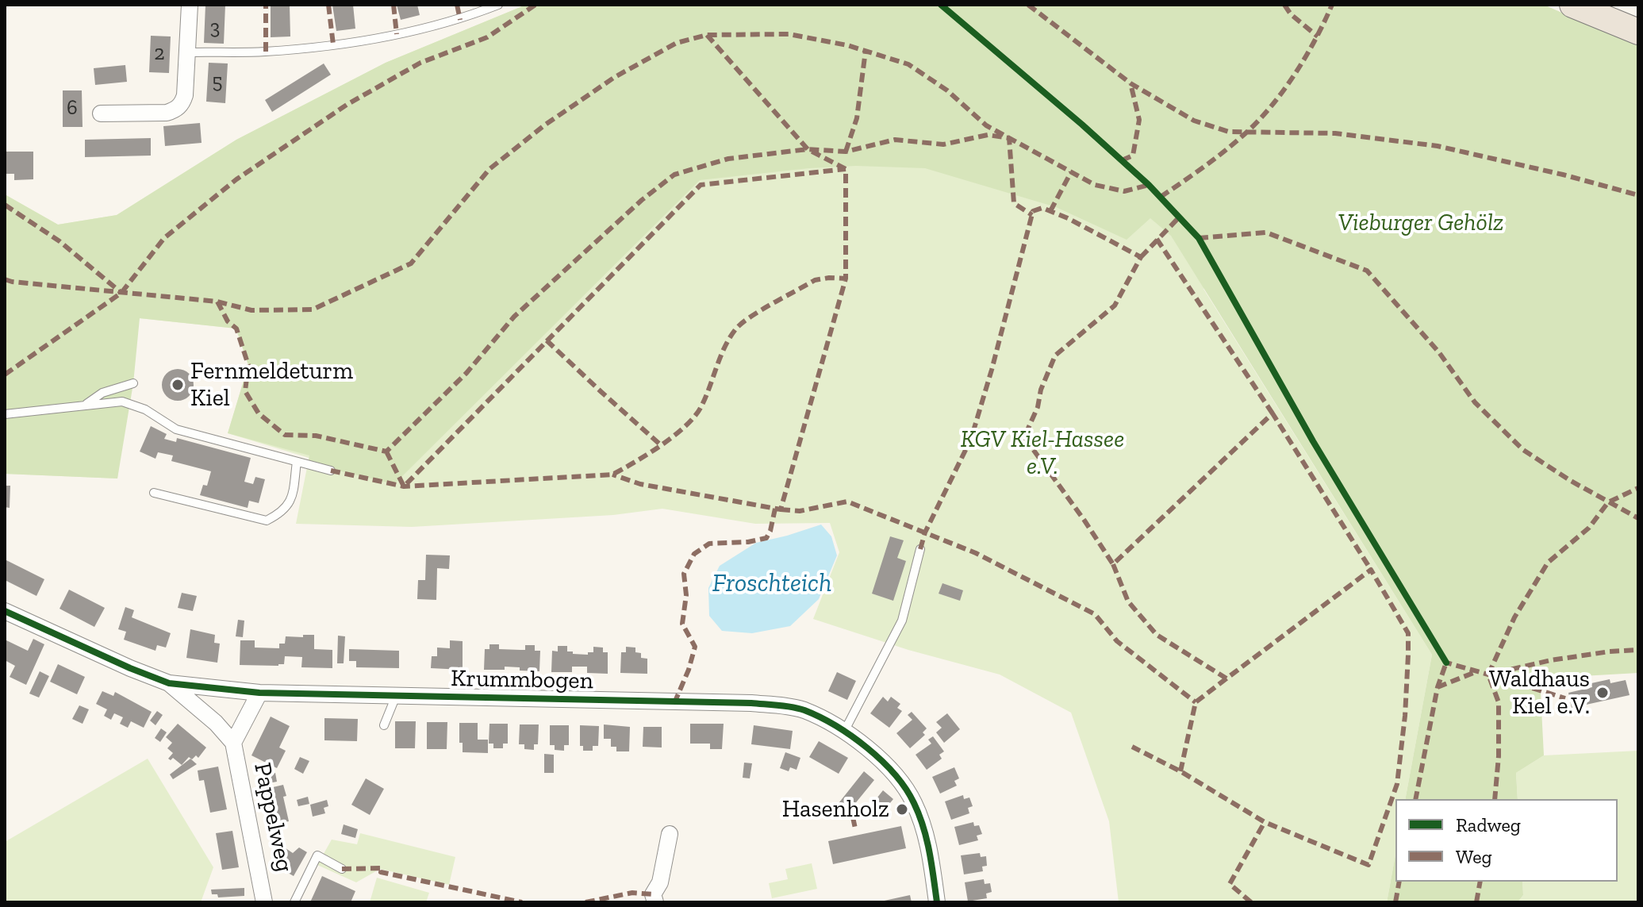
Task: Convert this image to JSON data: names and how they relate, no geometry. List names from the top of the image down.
{
  "streets": {
    "street": ["Krummbogen", "Pappelweg"]
  },
  "crossings": [
    ["Krummbogen", "Pappelweg"]
  ],
  "water": ["Froschteich"],
  "parks": ["Vieburger Gehölz", "KGV Kiel-Hassee e.V."],
  "places": ["Fernmeldeturm Kiel", "Waldhaus Kiel e.V.", "Hasenholz"],
  "house_numbers": [
    "3",
    "2",
    "5",
    "6"
  ],
  "legend": ["Radweg", "Weg"]
}
